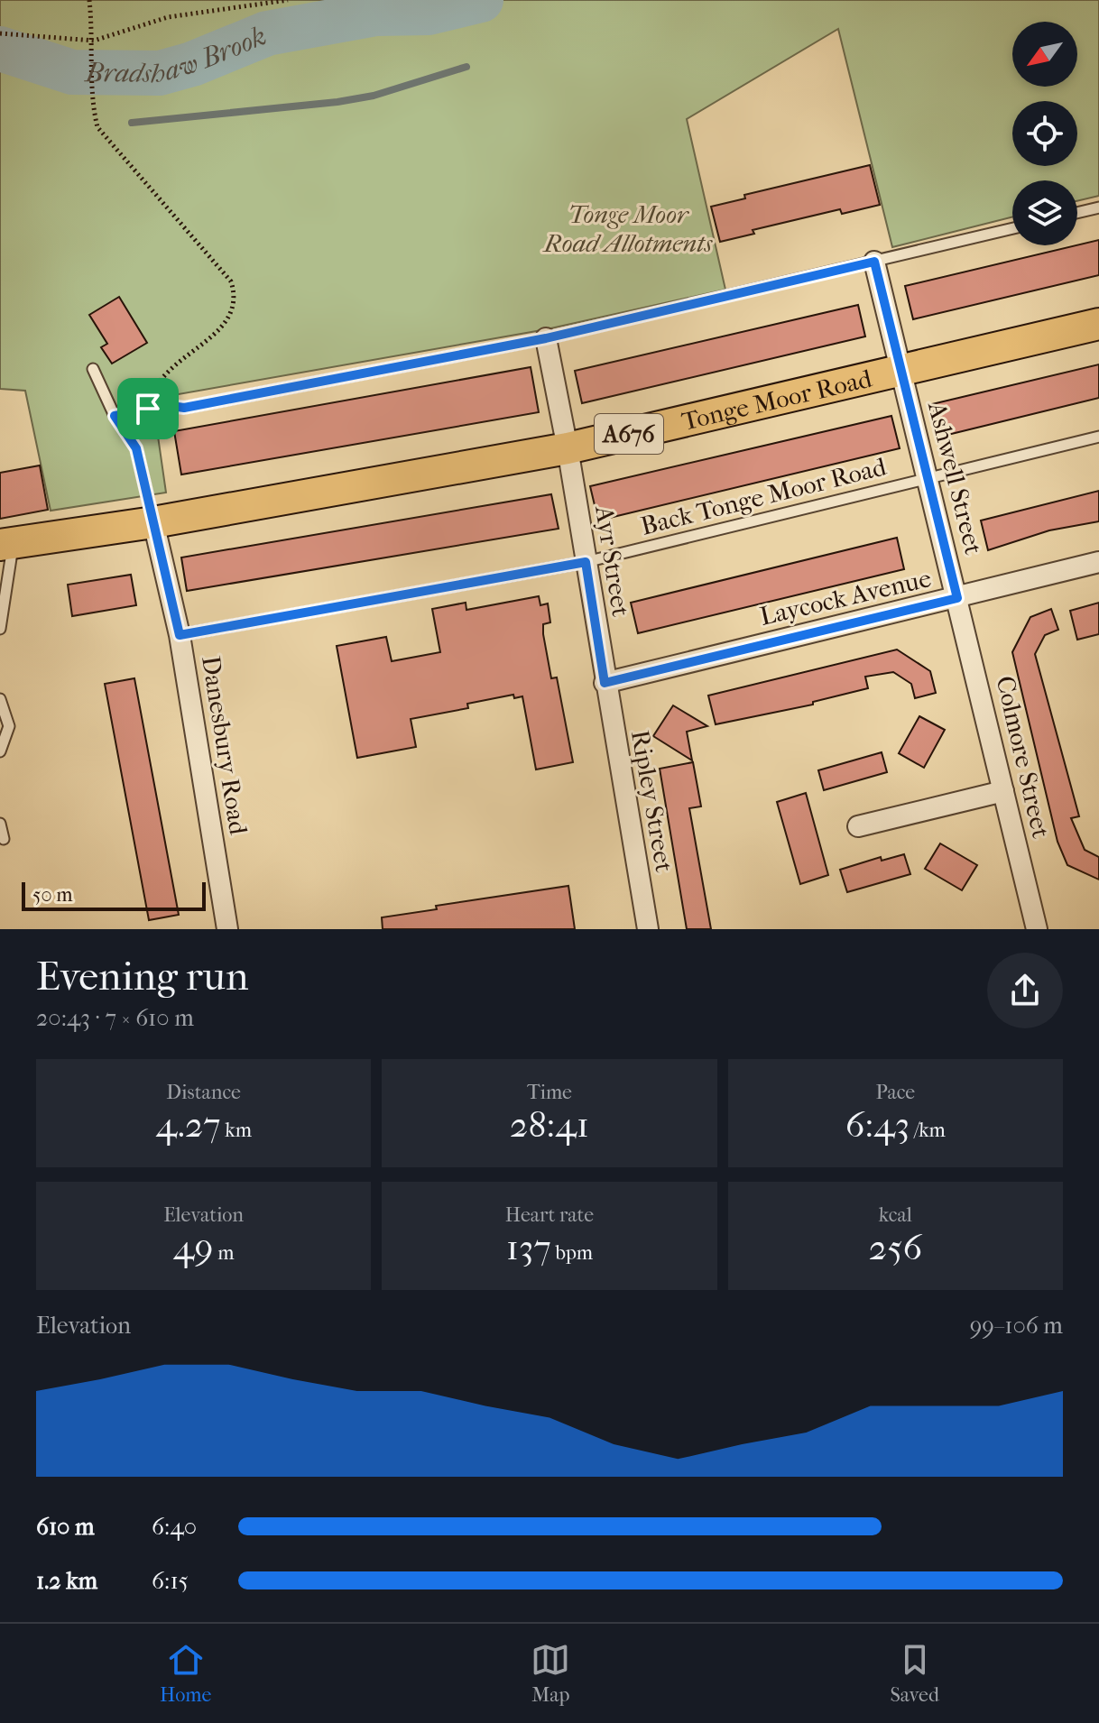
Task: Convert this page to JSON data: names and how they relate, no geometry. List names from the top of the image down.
{
  "streets": {
    "main road": ["Tonge Moor Road", "A676"],
    "street": [
      "Ashwell Street",
      "Ayr Street",
      "Laycock Avenue",
      "Danesbury Road",
      "Colmore Street",
      "Ripley Street"
    ],
    "lane": ["Back Tonge Moor Road"]
  },
  "crossings": [
    ["Tonge Moor Road", "A676"],
    ["Tonge Moor Road", "Ashwell Street"],
    ["Tonge Moor Road", "Ayr Street"],
    ["Tonge Moor Road", "Danesbury Road"],
    ["A676", "Danesbury Road"],
    ["Ashwell Street", "Back Tonge Moor Road"],
    ["Ashwell Street", "Laycock Avenue"],
    ["Ashwell Street", "Colmore Street"],
    ["Back Tonge Moor Road", "Ayr Street"],
    ["Back Tonge Moor Road", "Danesbury Road"],
    ["Ayr Street", "Laycock Avenue"],
    ["Ayr Street", "Ripley Street"],
    ["Laycock Avenue", "Colmore Street"],
    ["Laycock Avenue", "Ripley Street"]
  ],
  "water": ["Bradshaw Brook"],
  "parks": ["Tonge Moor Road Allotments"],
  "scale_bar": "50 m",
  "north": "bottom left",
  "page": {
    "scale": "50 m",
    "heading": ["Evening run", "20:43 · 7 × 610 m"],
    "stats": [
      ["Distance", "4.27 km"],
      ["Time", "28:41"],
      ["Pace", "6:43 /km"],
      ["Elevation", "49 m"],
      ["Heart rate", "137 bpm"],
      ["kcal", "256"]
    ],
    "chart": ["Elevation", "99–106 m"],
    "list": [
      {
        "name": "610 m",
        "note": "6:40"
      },
      {
        "name": "1.2 km",
        "note": "6:15"
      }
    ],
    "tabs": ["Home", "Map", "Saved"]
  }
}
